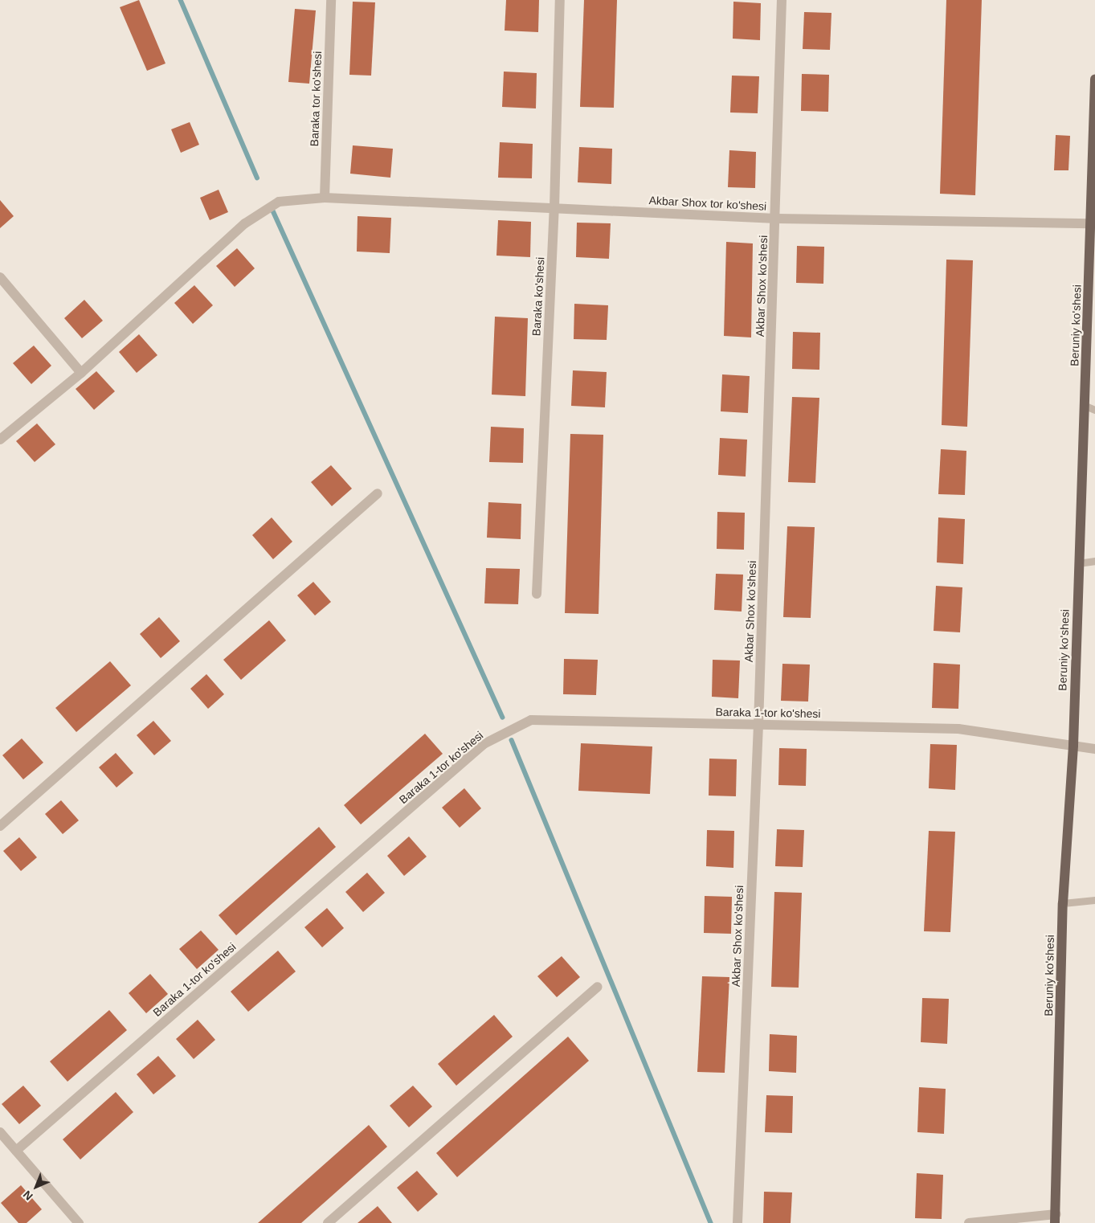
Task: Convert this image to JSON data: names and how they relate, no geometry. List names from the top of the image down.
{
  "streets": {
    "main road": ["Beruniy ko'shesi"],
    "street": [
      "Baraka tor ko'shesi",
      "Akbar Shox tor ko'shesi",
      "Akbar Shox ko'shesi",
      "Baraka ko'shesi",
      "Baraka 1-tor ko'shesi"
    ]
  },
  "crossings": [
    ["Baraka tor ko'shesi", "Akbar Shox tor ko'shesi"],
    ["Akbar Shox tor ko'shesi", "Akbar Shox ko'shesi"],
    ["Akbar Shox tor ko'shesi", "Baraka ko'shesi"],
    ["Akbar Shox tor ko'shesi", "Beruniy ko'shesi"],
    ["Akbar Shox ko'shesi", "Baraka 1-tor ko'shesi"],
    ["Beruniy ko'shesi", "Baraka 1-tor ko'shesi"]
  ],
  "north": "bottom left"
}
